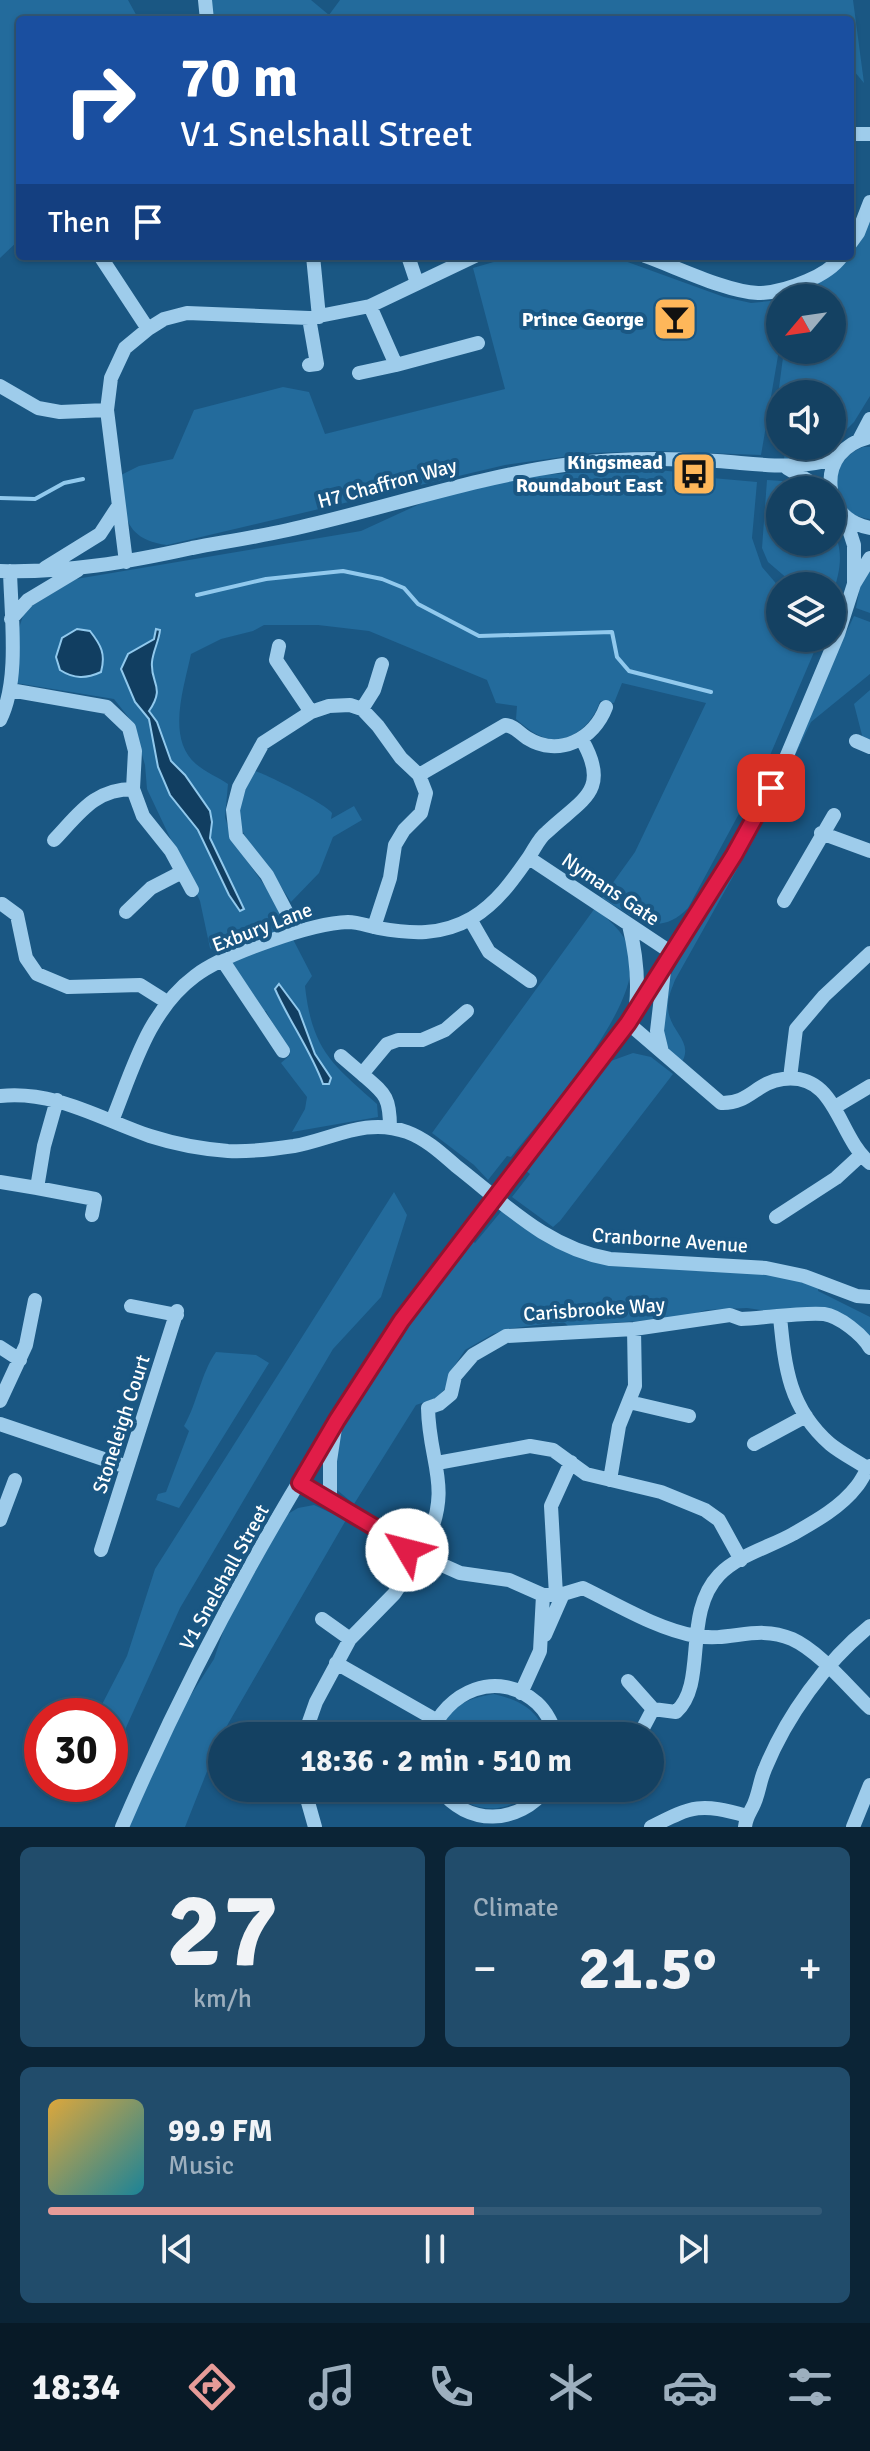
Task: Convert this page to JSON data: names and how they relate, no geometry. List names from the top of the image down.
{
  "streets": {
    "street": [
      "H7 Chaffron Way",
      "Nymans Gate",
      "Exbury Lane",
      "Cranborne Avenue",
      "Carisbrooke Way",
      "Stoneleigh Court",
      "V1 Snelshall Street"
    ]
  },
  "crossings": [
    ["Nymans Gate", "Exbury Lane"],
    ["Nymans Gate", "V1 Snelshall Street"],
    ["Exbury Lane", "Cranborne Avenue"]
  ],
  "places": {
    "bar": ["Prince George"],
    "bus stop": ["Kingsmead Roundabout East"]
  },
  "north": "bottom left",
  "page": {
    "turn": ["70 m", "V1 Snelshall Street"],
    "then": "Then",
    "limit": "30",
    "trip": "18:36 · 2 min · 510 m",
    "tile": [
      ["27", "km/h"],
      "Climate"
    ],
    "heat": ["−", "21.5°", "+"],
    "song": ["99.9 FM", "Music"],
    "tabs": "18:34"
  }
}
